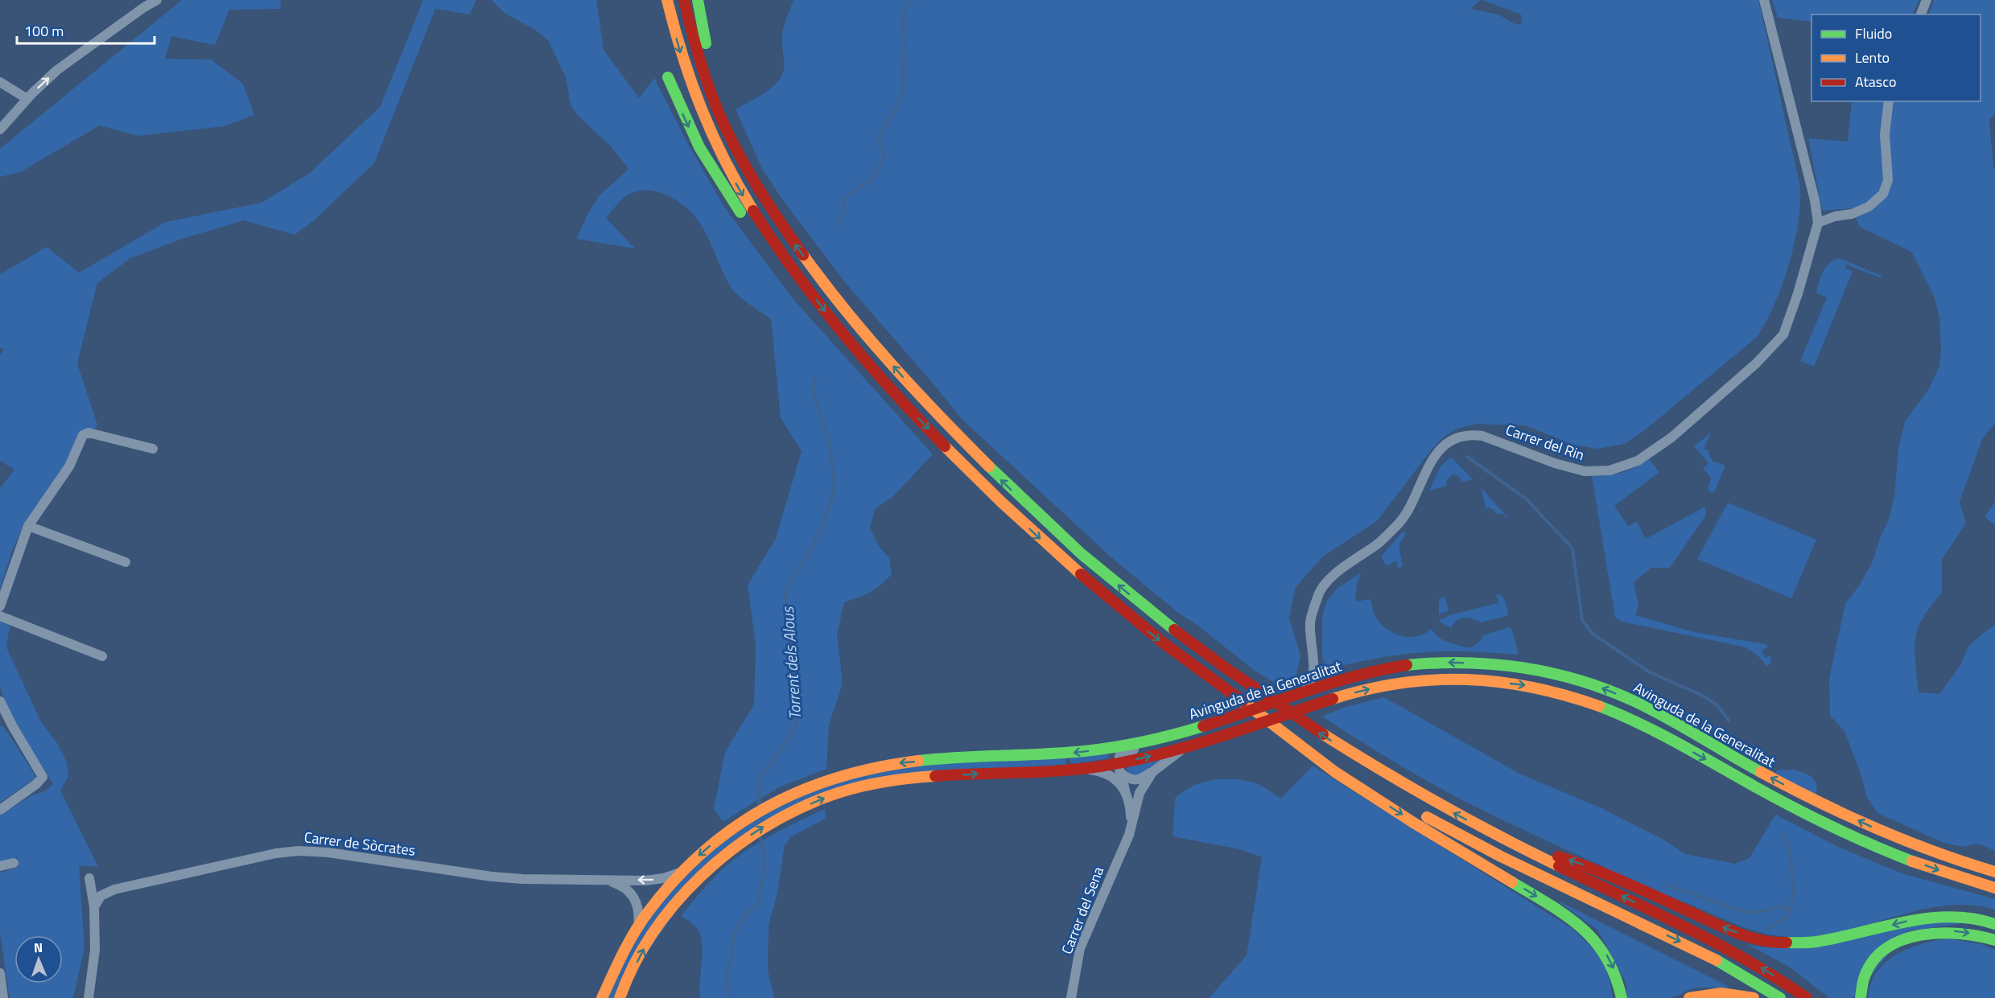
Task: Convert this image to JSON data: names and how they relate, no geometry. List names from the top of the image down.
{
  "streets": {
    "main road": ["Avinguda de la Generalitat"],
    "street": ["Carrer del Rin", "Carrer de Sòcrates", "Carrer del Sena"]
  },
  "crossings": [
    ["Avinguda de la Generalitat", "Carrer de Sòcrates"],
    ["Avinguda de la Generalitat", "Carrer del Sena"]
  ],
  "water": ["Torrent dels Alous"],
  "legend": ["Fluido", "Lento", "Atasco"],
  "scale_bar": "100 m",
  "north": "top"
}
